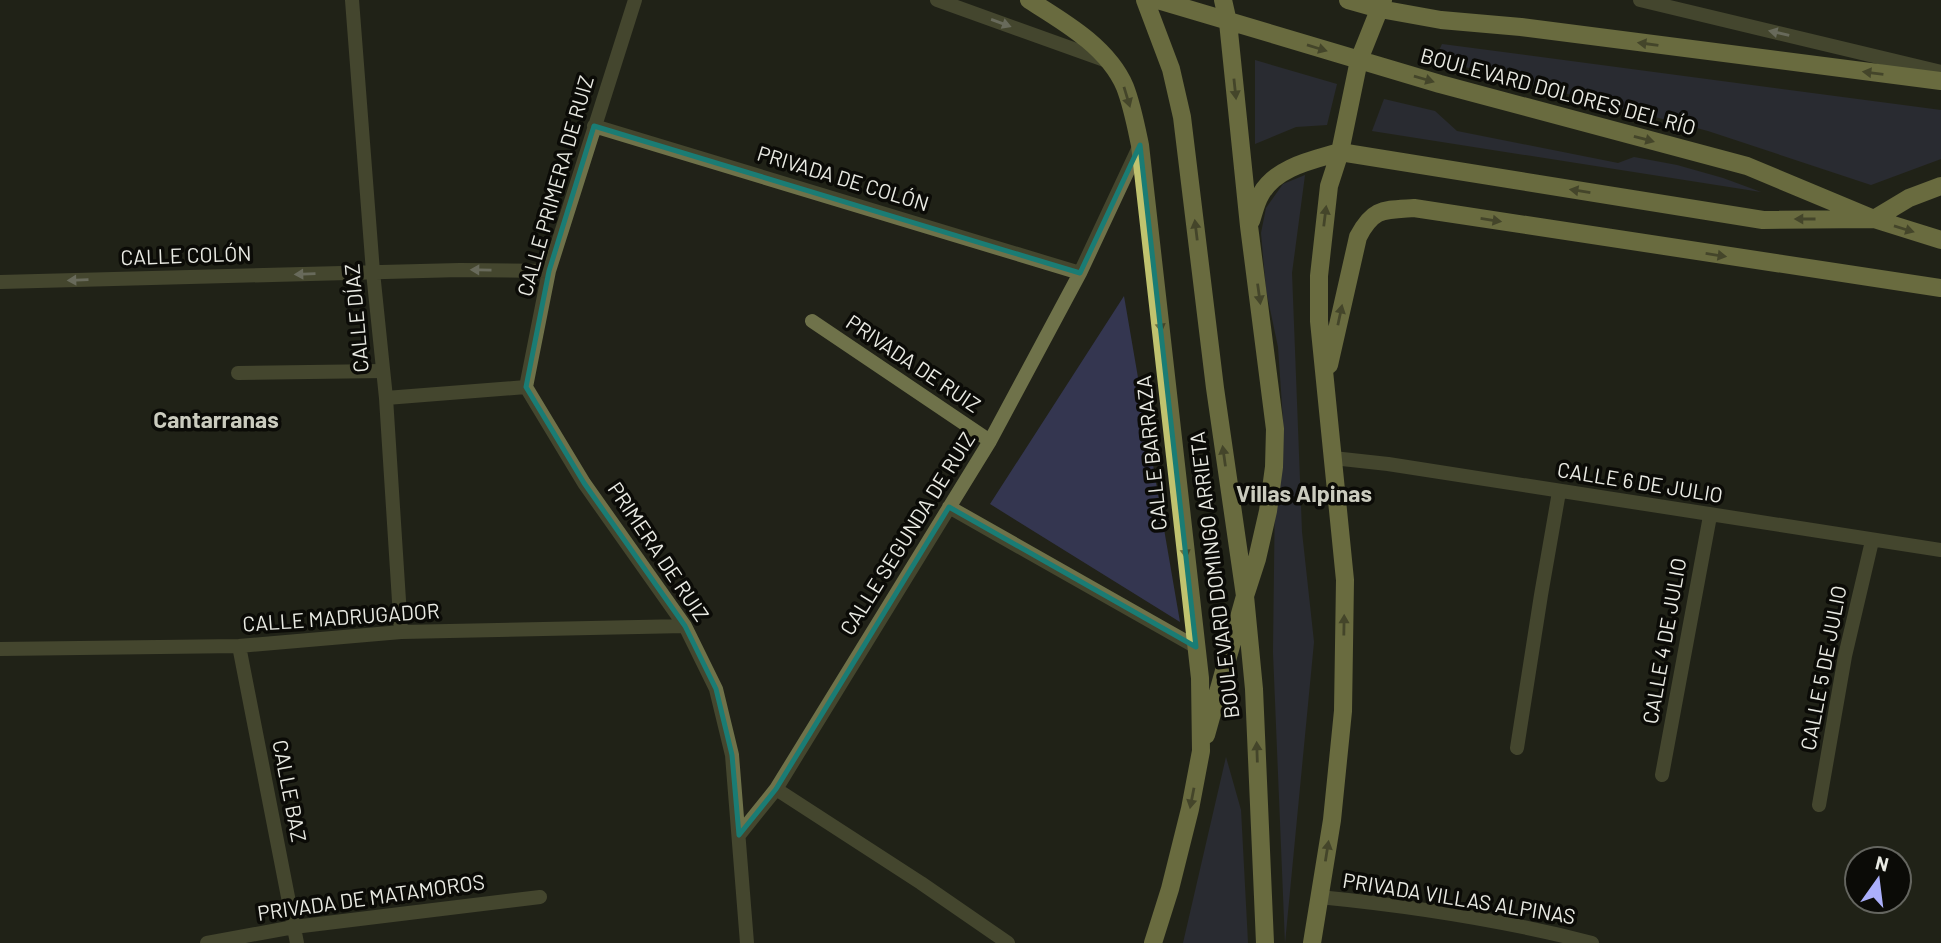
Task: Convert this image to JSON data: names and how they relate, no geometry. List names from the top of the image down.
{
  "streets": {
    "main road": ["BOULEVARD DOLORES DEL RÍO", "CALLE BARRAZA", "BOULEVARD DOMINGO ARRIETA"],
    "street": [
      "PRIVADA DE COLÓN",
      "CALLE PRIMERA DE RUIZ",
      "CALLE COLÓN",
      "CALLE DÍAZ",
      "PRIVADA DE RUIZ",
      "CALLE 6 DE JULIO",
      "CALLE SEGUNDA DE RUIZ",
      "PRIMERA DE RUIZ",
      "CALLE MADRUGADOR",
      "CALLE 4 DE JULIO",
      "CALLE 5 DE JULIO",
      "CALLE BAZ",
      "PRIVADA DE MATAMOROS",
      "PRIVADA VILLAS ALPINAS"
    ]
  },
  "crossings": [
    ["PRIVADA DE COLÓN", "CALLE PRIMERA DE RUIZ"],
    ["PRIVADA DE COLÓN", "CALLE SEGUNDA DE RUIZ"],
    ["CALLE PRIMERA DE RUIZ", "CALLE COLÓN"],
    ["CALLE PRIMERA DE RUIZ", "PRIMERA DE RUIZ"],
    ["CALLE COLÓN", "CALLE DÍAZ"],
    ["CALLE DÍAZ", "CALLE MADRUGADOR"],
    ["PRIVADA DE RUIZ", "CALLE SEGUNDA DE RUIZ"],
    ["CALLE BARRAZA", "CALLE SEGUNDA DE RUIZ"],
    ["CALLE 6 DE JULIO", "CALLE 4 DE JULIO"],
    ["CALLE 6 DE JULIO", "CALLE 5 DE JULIO"],
    ["CALLE SEGUNDA DE RUIZ", "PRIMERA DE RUIZ"],
    ["PRIMERA DE RUIZ", "CALLE MADRUGADOR"],
    ["CALLE MADRUGADOR", "CALLE BAZ"],
    ["CALLE BAZ", "PRIVADA DE MATAMOROS"]
  ],
  "districts": ["Cantarranas", "Villas Alpinas"],
  "north": "top"
}
